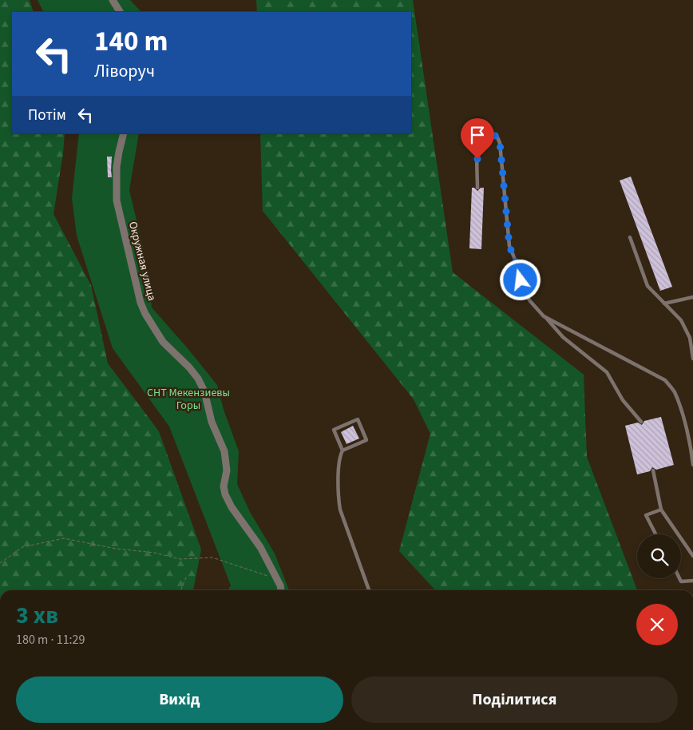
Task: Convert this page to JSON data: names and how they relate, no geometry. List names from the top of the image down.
{
  "streets": {
    "street": ["Окружная улица"]
  },
  "parks": ["СНТ Мекензиевы Горы"],
  "page": {
    "turn": ["140 m", "Ліворуч"],
    "then": "Потім",
    "heading": ["3 хв", "180 m · 11:29"],
    "buttons": ["Вихід", "Поділитися"]
  }
}
